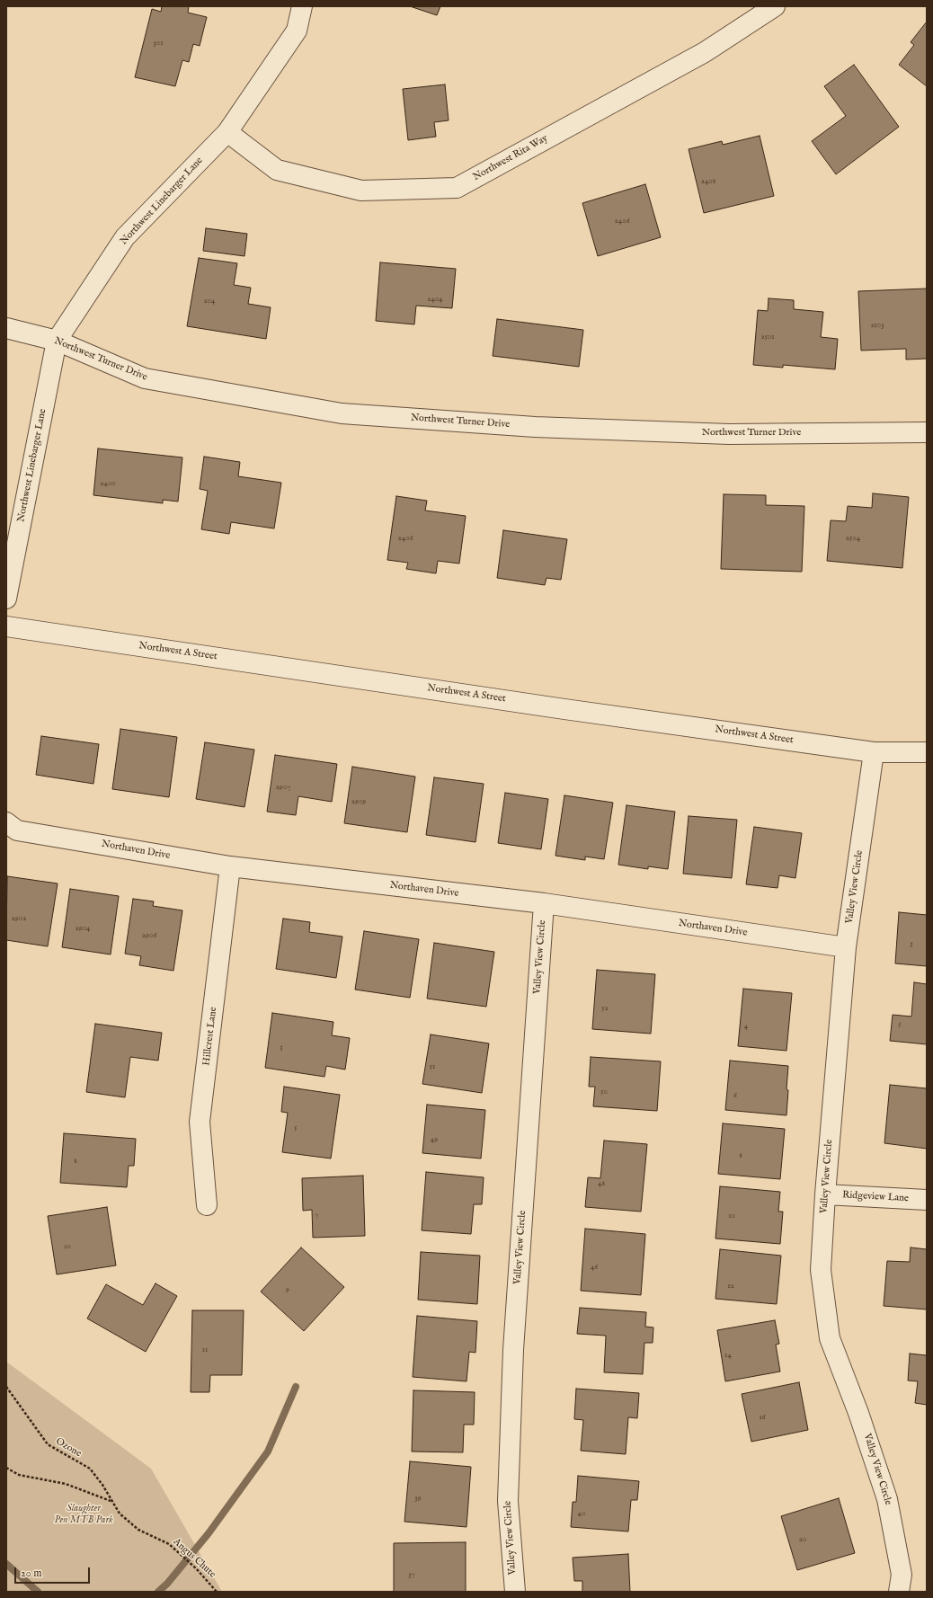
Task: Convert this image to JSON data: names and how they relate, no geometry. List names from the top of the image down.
{
  "streets": {
    "street": [
      "Northwest Rita Way",
      "Northwest Linebarger Lane",
      "Northwest Turner Drive",
      "Northwest A Street",
      "Northaven Drive",
      "Valley View Circle",
      "Hillcrest Lane",
      "Ridgeview Lane"
    ],
    "path": ["Ozone", "Angus Chute"]
  },
  "crossings": [
    ["Northwest Rita Way", "Northwest Linebarger Lane"],
    ["Northwest Linebarger Lane", "Northwest Turner Drive"],
    ["Northwest A Street", "Valley View Circle"],
    ["Northaven Drive", "Valley View Circle"],
    ["Northaven Drive", "Hillcrest Lane"],
    ["Valley View Circle", "Ridgeview Lane"],
    ["Ozone", "Angus Chute"]
  ],
  "parks": ["Slaughter Pen MTB Park"],
  "house_numbers": [
    "301",
    "2408",
    "2406",
    "2404",
    "204",
    "2503",
    "2501",
    "2400",
    "2406",
    "2504",
    "2907",
    "2909",
    "2902",
    "2904",
    "2906",
    "3",
    "52",
    "5",
    "4",
    "3",
    "51",
    "50",
    "6",
    "5",
    "49",
    "8",
    "8",
    "48",
    "7",
    "10",
    "10",
    "46",
    "12",
    "9",
    "11",
    "14",
    "16",
    "39",
    "40",
    "20",
    "37"
  ],
  "scale_bar": "20 m"
}
